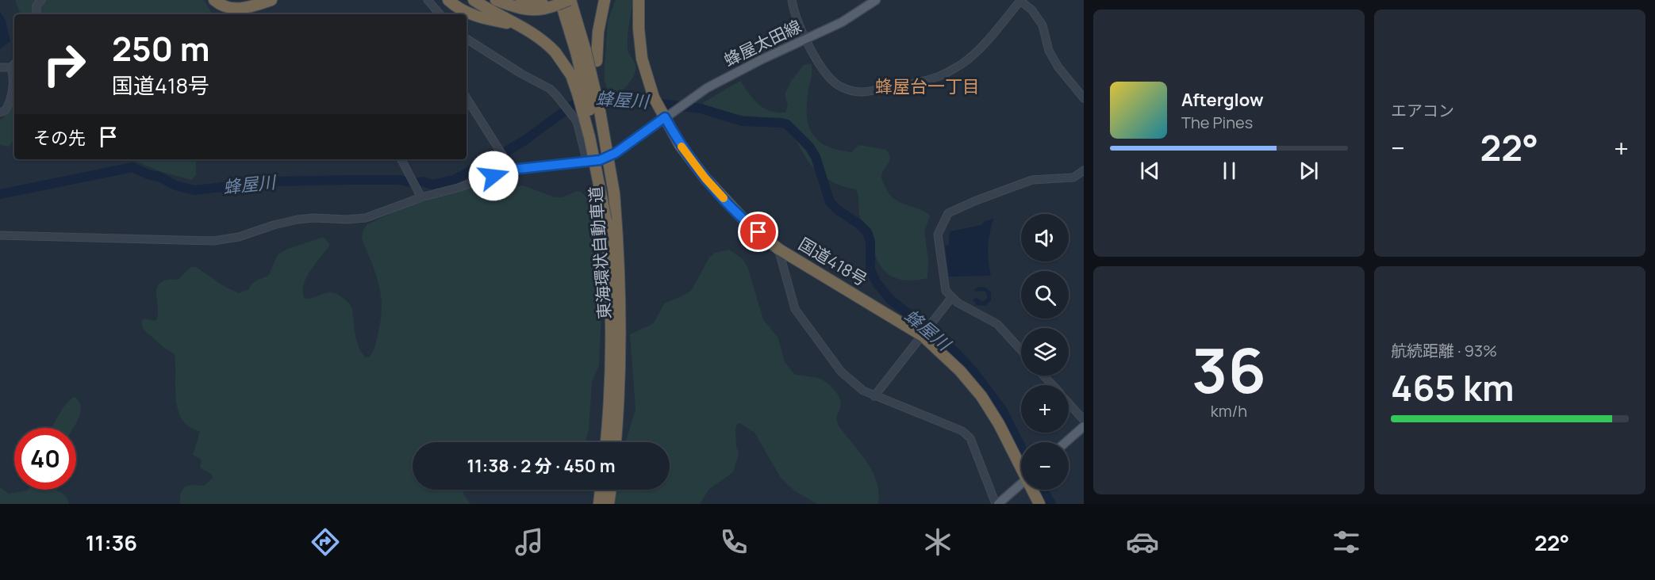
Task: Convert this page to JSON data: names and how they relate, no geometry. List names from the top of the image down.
{
  "streets": {
    "highway": ["東海環状自動車道", "国道418号"],
    "main road": ["蜂屋太田線"]
  },
  "crossings": [
    ["蜂屋太田線", "国道418号"]
  ],
  "districts": ["蜂屋台一丁目"],
  "water": ["蜂屋川"],
  "page": {
    "tile": [
      "エアコン",
      ["36", "km/h"],
      ["航続距離 · 93%", "465 km"]
    ],
    "turn": ["250 m", "国道418号"],
    "song": ["Afterglow", "The Pines"],
    "then": "その先",
    "heat": ["−", "22°", "+"],
    "map_buttons": ["+", "−"],
    "limit": "40",
    "trip": "11:38 · 2 分 · 450 m",
    "tabs": ["11:36", "22°"]
  }
}
